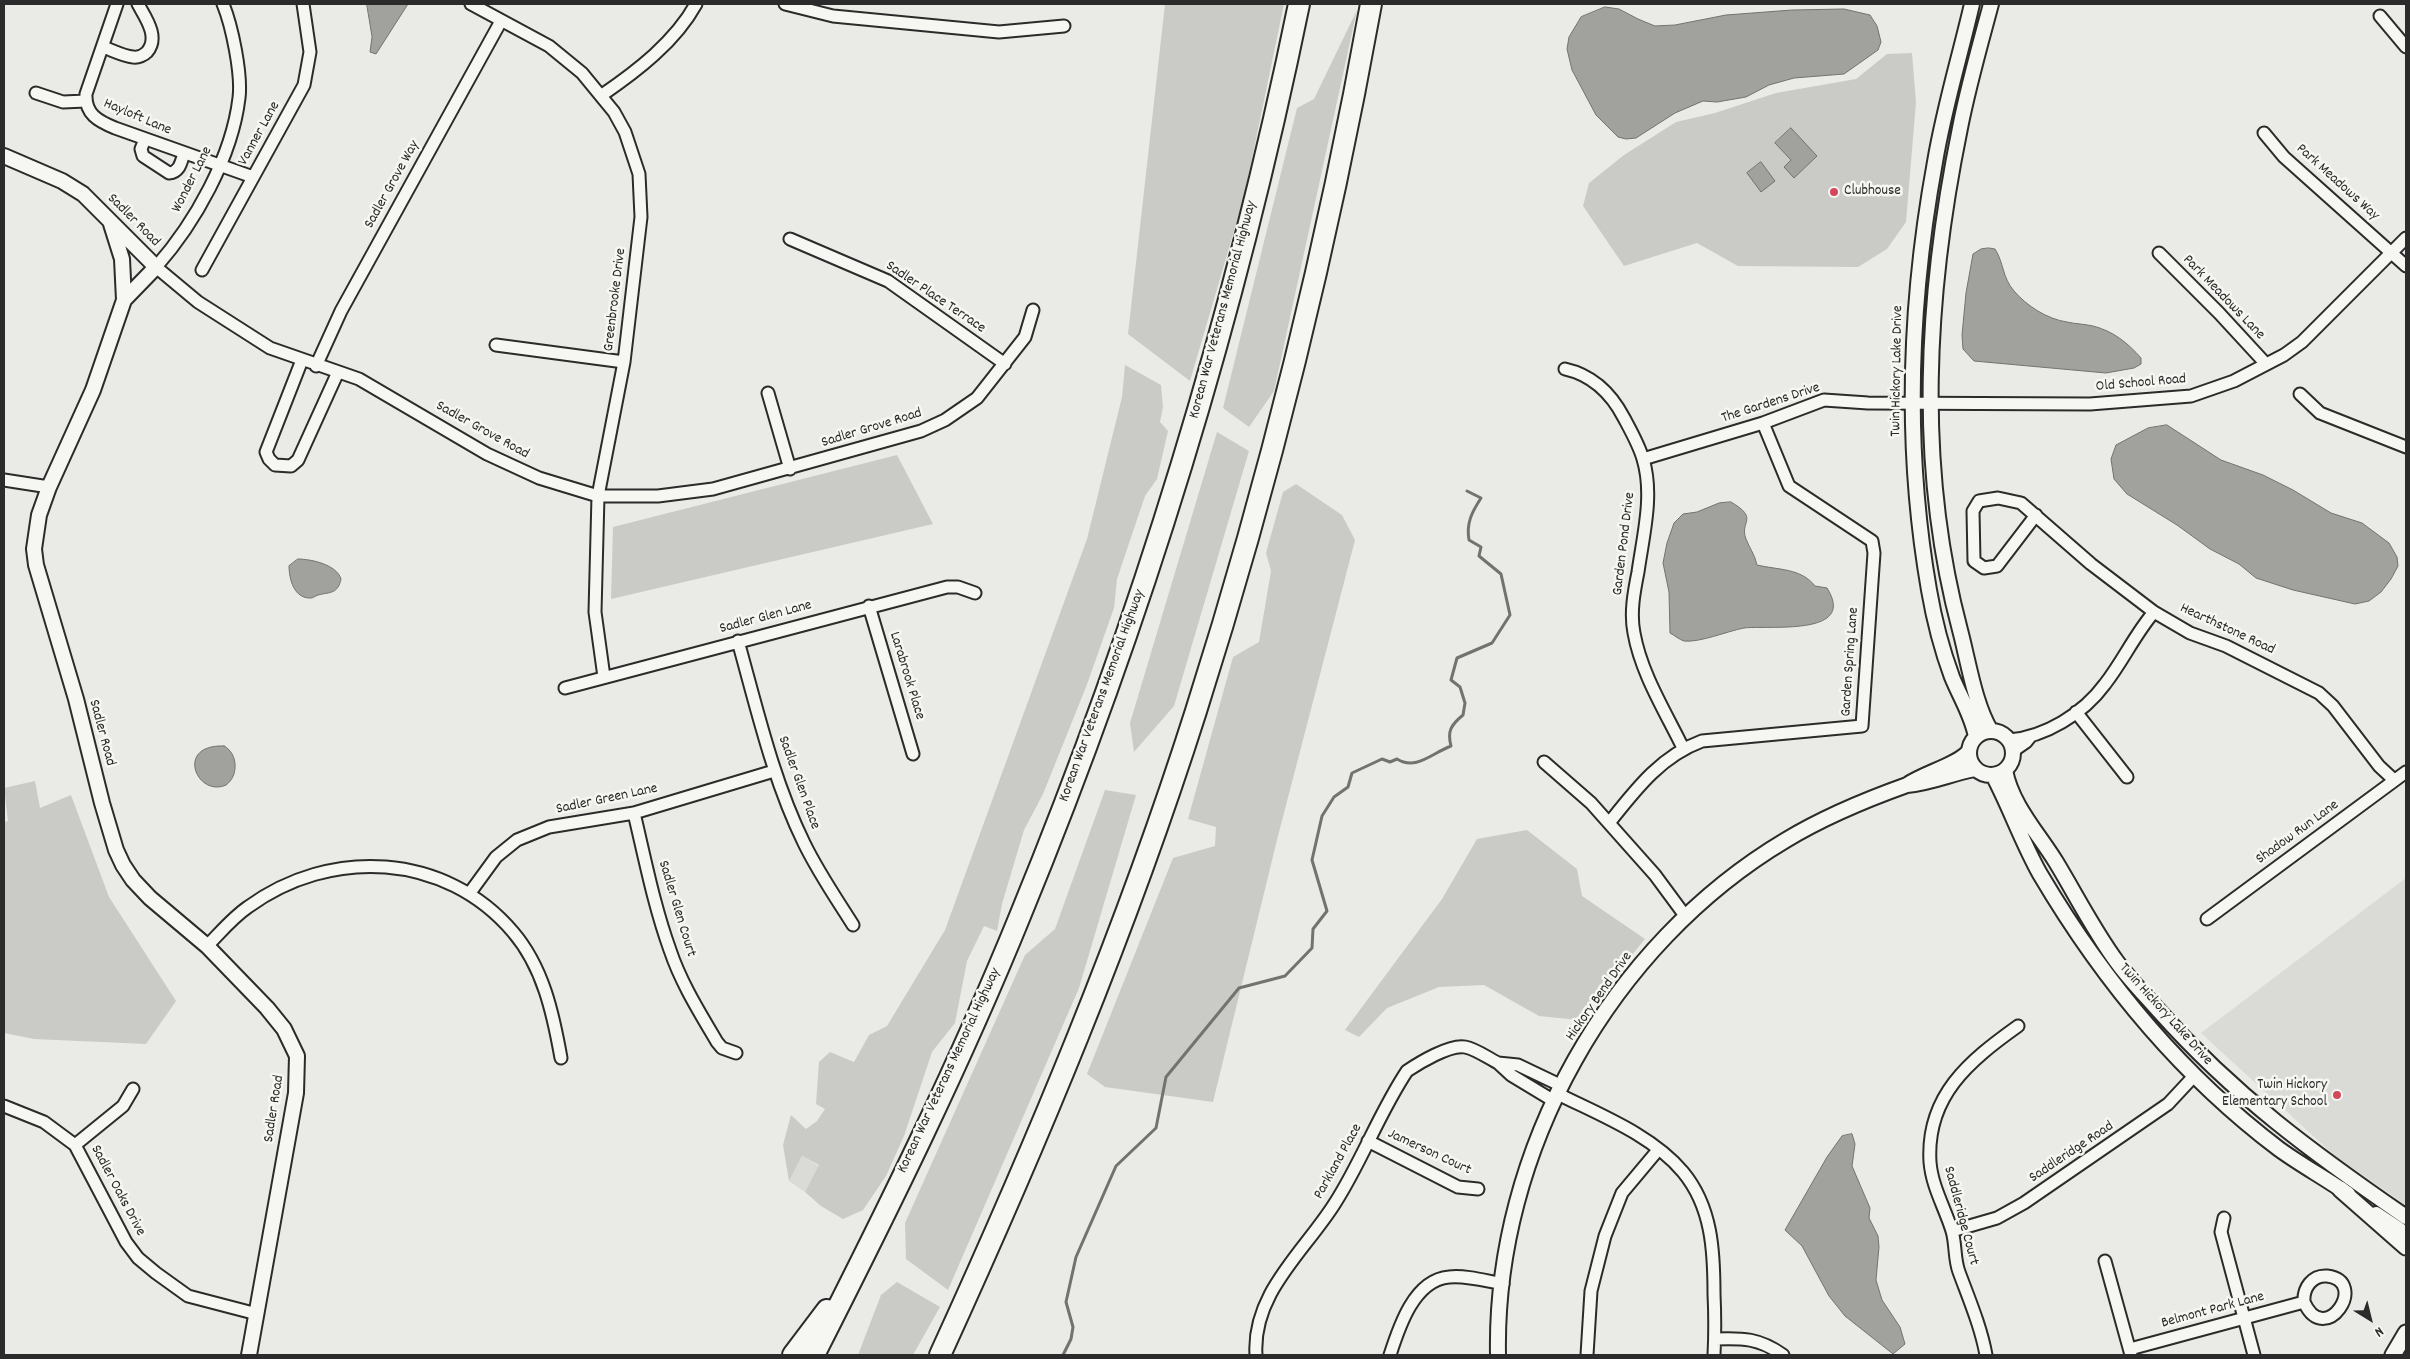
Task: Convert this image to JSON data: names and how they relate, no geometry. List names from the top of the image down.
{
  "streets": {
    "highway": ["Korean War Veterans Memorial Highway"],
    "street": [
      "Hayloft Lane",
      "Vanner Lane",
      "Wonder Lane",
      "Park Meadows Way",
      "Sadler Grove Way",
      "Sadler Road",
      "Sadler Place Terrace",
      "Park Meadows Lane",
      "Greenbrooke Drive",
      "Twin Hickory Lake Drive",
      "Old School Road",
      "The Gardens Drive",
      "Sadler Grove Road",
      "Garden Pond Drive",
      "Sadler Glen Lane",
      "Hearthstone Road",
      "Garden Spring Lane",
      "Larabrook Place",
      "Sadler Glen Place",
      "Sadler Green Lane",
      "Shadow Run Lane",
      "Sadler Glen Court",
      "Hickory Bend Drive",
      "Jamerson Court",
      "Saddleridge Road",
      "Parkland Place",
      "Sadler Oaks Drive",
      "Saddleridge Court",
      "Belmont Park Lane"
    ]
  },
  "crossings": [
    ["Hayloft Lane", "Vanner Lane"],
    ["Hayloft Lane", "Wonder Lane"],
    ["Wonder Lane", "Sadler Road"],
    ["Wonder Lane", "Sadler Grove Road"],
    ["Park Meadows Way", "Old School Road"],
    ["Sadler Grove Way", "Greenbrooke Drive"],
    ["Sadler Grove Way", "Sadler Grove Road"],
    ["Sadler Road", "Sadler Grove Road"],
    ["Sadler Road", "Sadler Oaks Drive"],
    ["Sadler Place Terrace", "Sadler Grove Road"],
    ["Park Meadows Lane", "Old School Road"],
    ["Greenbrooke Drive", "Sadler Grove Road"],
    ["Greenbrooke Drive", "Sadler Glen Lane"],
    ["Twin Hickory Lake Drive", "Old School Road"],
    ["Twin Hickory Lake Drive", "The Gardens Drive"],
    ["Twin Hickory Lake Drive", "Hickory Bend Drive"],
    ["Twin Hickory Lake Drive", "Saddleridge Road"],
    ["Old School Road", "The Gardens Drive"],
    ["The Gardens Drive", "Garden Pond Drive"],
    ["The Gardens Drive", "Garden Spring Lane"],
    ["Garden Pond Drive", "Garden Spring Lane"],
    ["Sadler Glen Lane", "Larabrook Place"],
    ["Sadler Glen Lane", "Sadler Glen Place"],
    ["Hearthstone Road", "Shadow Run Lane"],
    ["Sadler Glen Place", "Sadler Green Lane"],
    ["Sadler Green Lane", "Sadler Glen Court"],
    ["Hickory Bend Drive", "Parkland Place"],
    ["Jamerson Court", "Parkland Place"],
    ["Saddleridge Road", "Saddleridge Court"]
  ],
  "places": ["Clubhouse", "Twin Hickory Elementary School"],
  "north": "bottom right"
}
